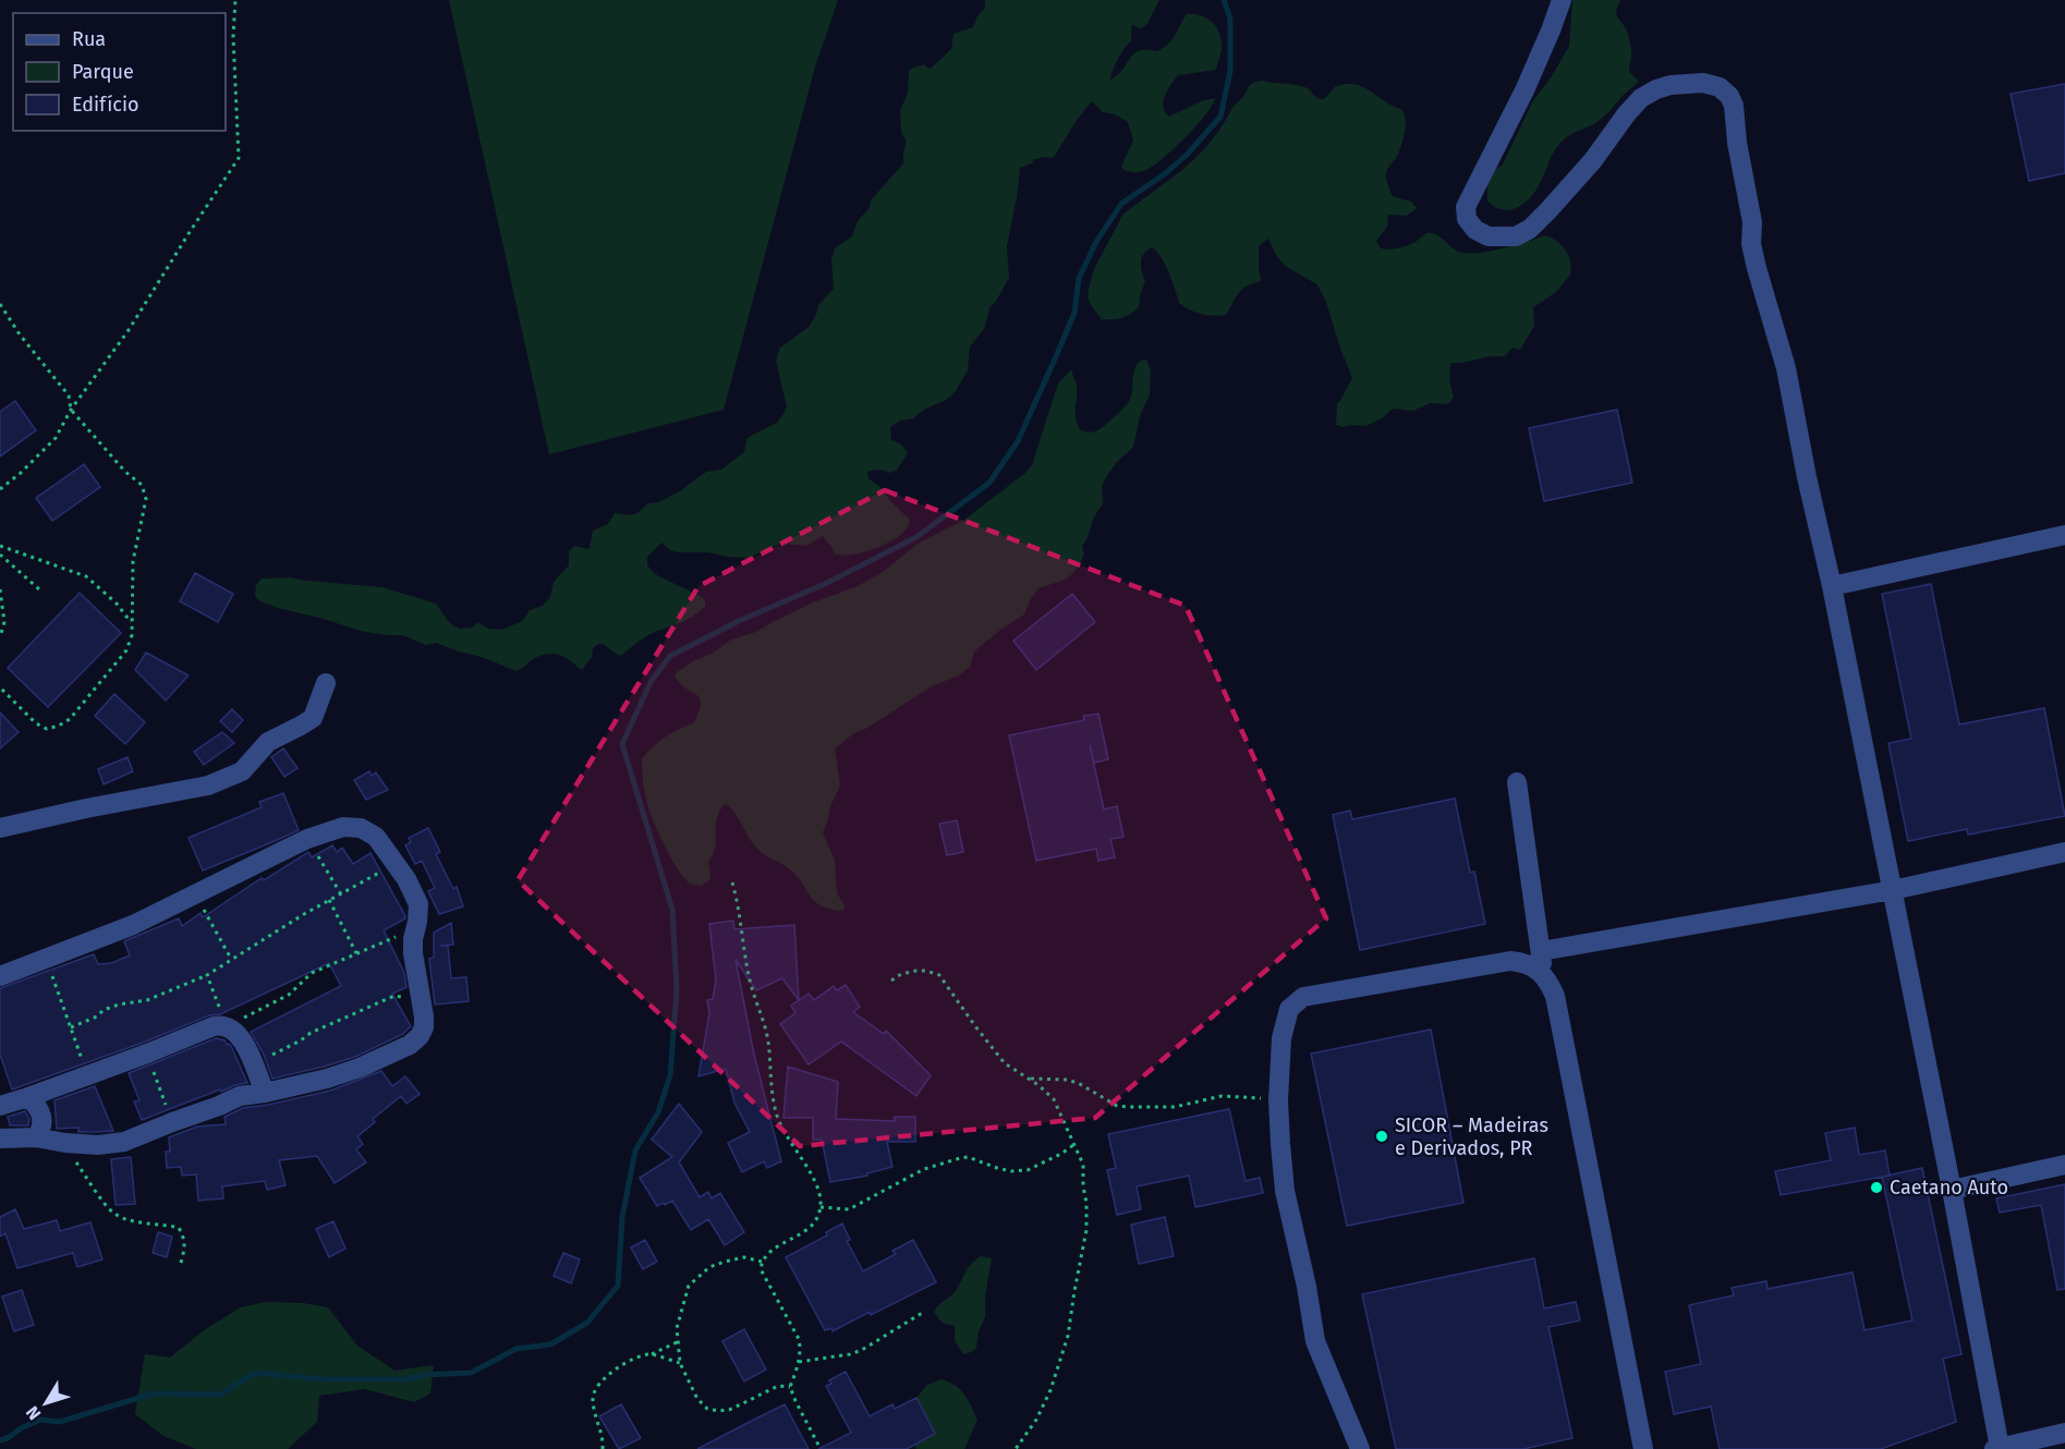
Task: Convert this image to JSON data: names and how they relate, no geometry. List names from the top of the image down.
{
  "places": ["SICOR – Madeiras e Derivados, PR", "Caetano Auto"],
  "legend": ["Rua", "Parque", "Edifício"],
  "north": "bottom left"
}
